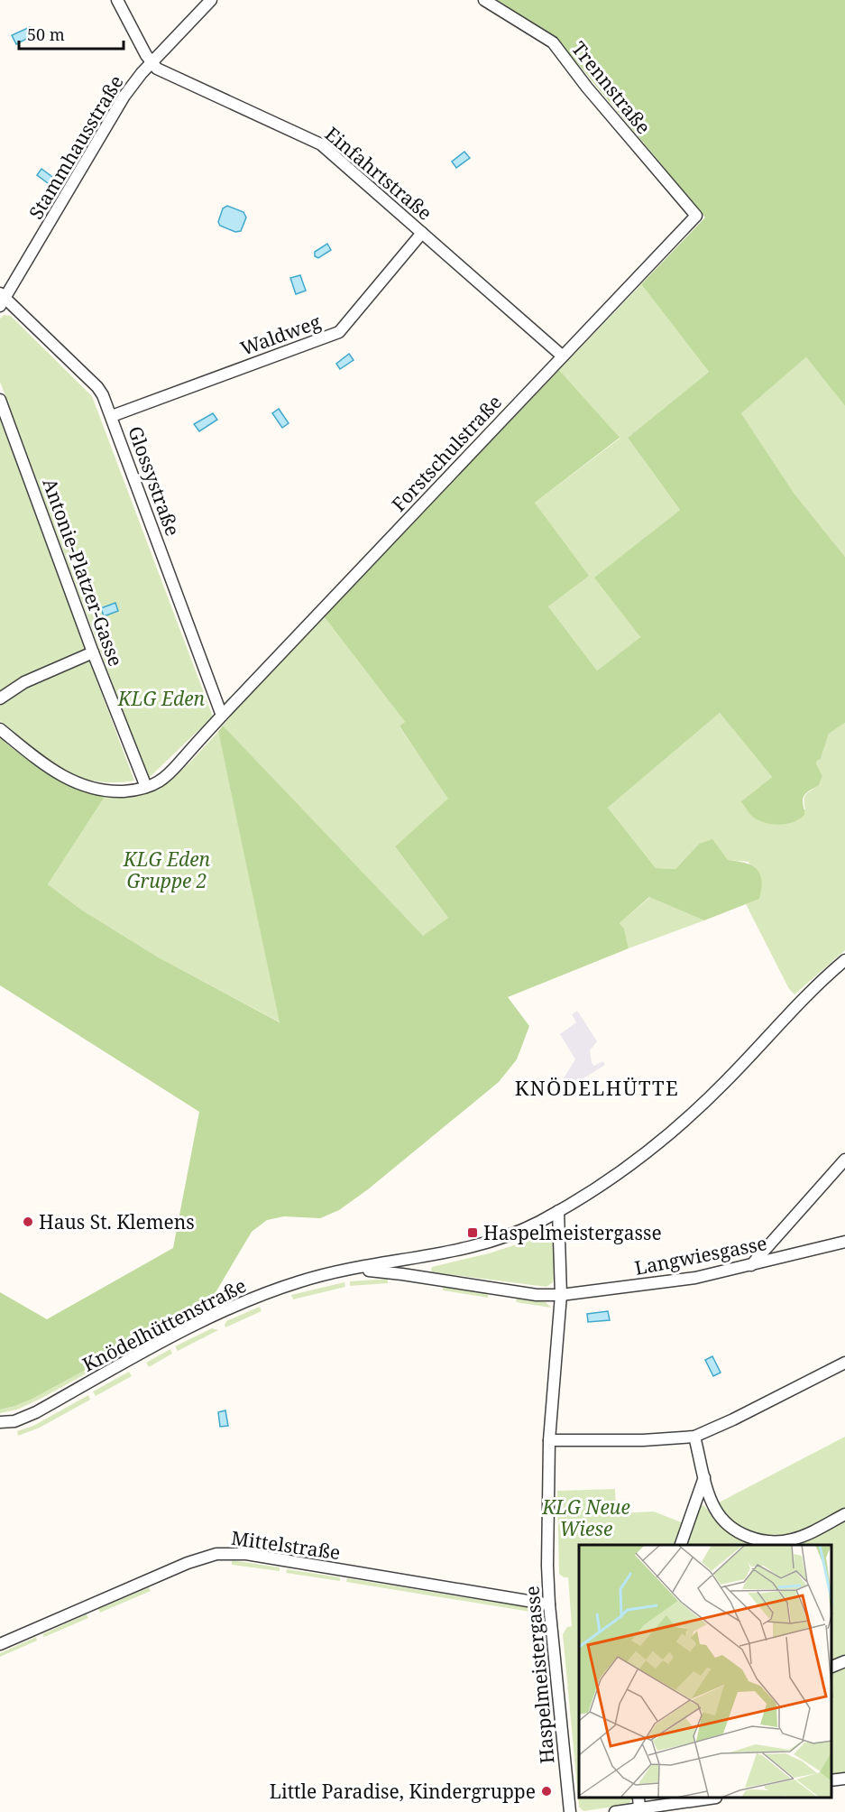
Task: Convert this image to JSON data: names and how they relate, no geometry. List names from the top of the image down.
{
  "streets": {
    "street": [
      "Trennstraße",
      "Stammhausstraße",
      "Einfahrtstraße",
      "Waldweg",
      "Forstschulstraße",
      "Glossystraße",
      "Antonie-Platzer-Gasse",
      "Langwiesgasse",
      "Knödelhüttenstraße",
      "Mittelstraße",
      "Haspelmeistergasse"
    ]
  },
  "crossings": [
    ["Trennstraße", "Forstschulstraße"],
    ["Stammhausstraße", "Einfahrtstraße"],
    ["Stammhausstraße", "Glossystraße"],
    ["Einfahrtstraße", "Waldweg"],
    ["Einfahrtstraße", "Forstschulstraße"],
    ["Waldweg", "Glossystraße"],
    ["Forstschulstraße", "Glossystraße"],
    ["Forstschulstraße", "Antonie-Platzer-Gasse"],
    ["Langwiesgasse", "Knödelhüttenstraße"],
    ["Langwiesgasse", "Haspelmeistergasse"],
    ["Knödelhüttenstraße", "Haspelmeistergasse"],
    ["Mittelstraße", "Haspelmeistergasse"]
  ],
  "districts": ["KNÖDELHÜTTE"],
  "parks": ["KLG Eden", "KLG Eden Gruppe 2", "KLG Neue Wiese"],
  "places": {
    "other": ["Haus St. Klemens", "Little Paradise, Kindergruppe"],
    "transit": ["Haspelmeistergasse"]
  },
  "scale_bar": "50 m"
}
